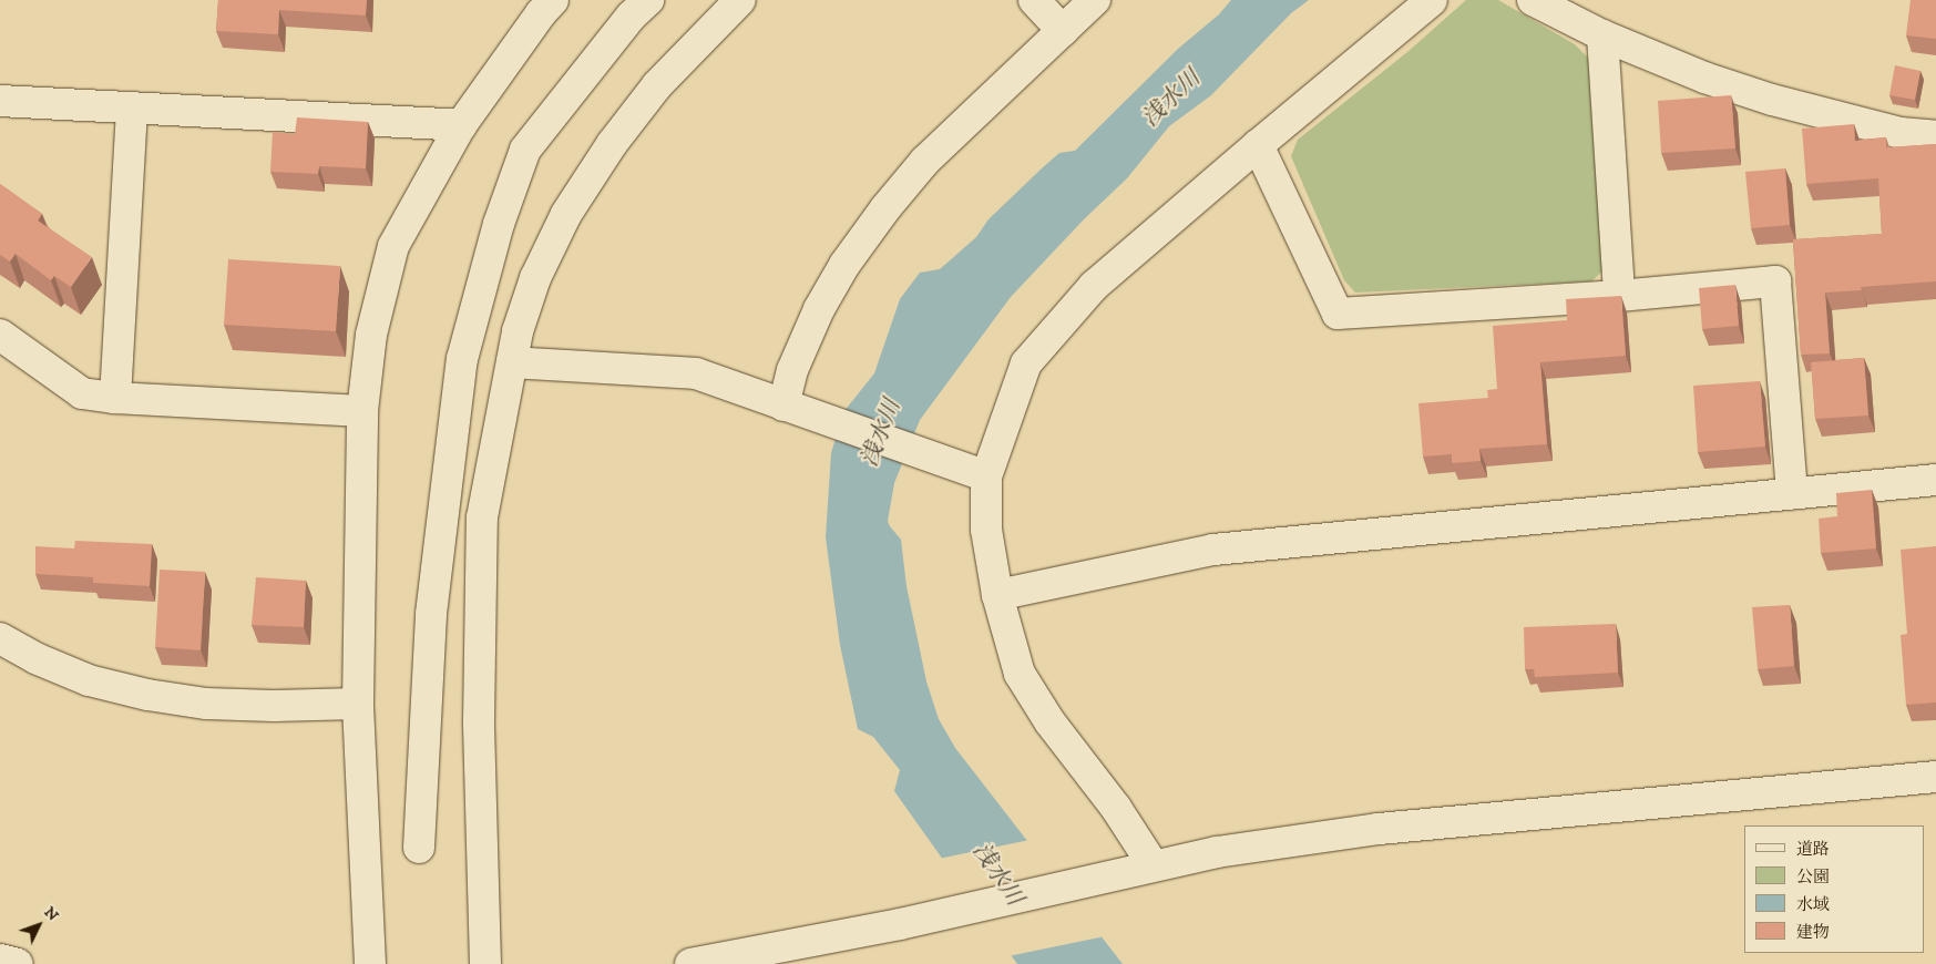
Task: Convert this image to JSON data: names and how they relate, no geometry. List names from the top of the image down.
{
  "water": ["浅水川"],
  "legend": [
    "道路",
    "公園",
    "水域",
    "建物"
  ],
  "north": "top right"
}
